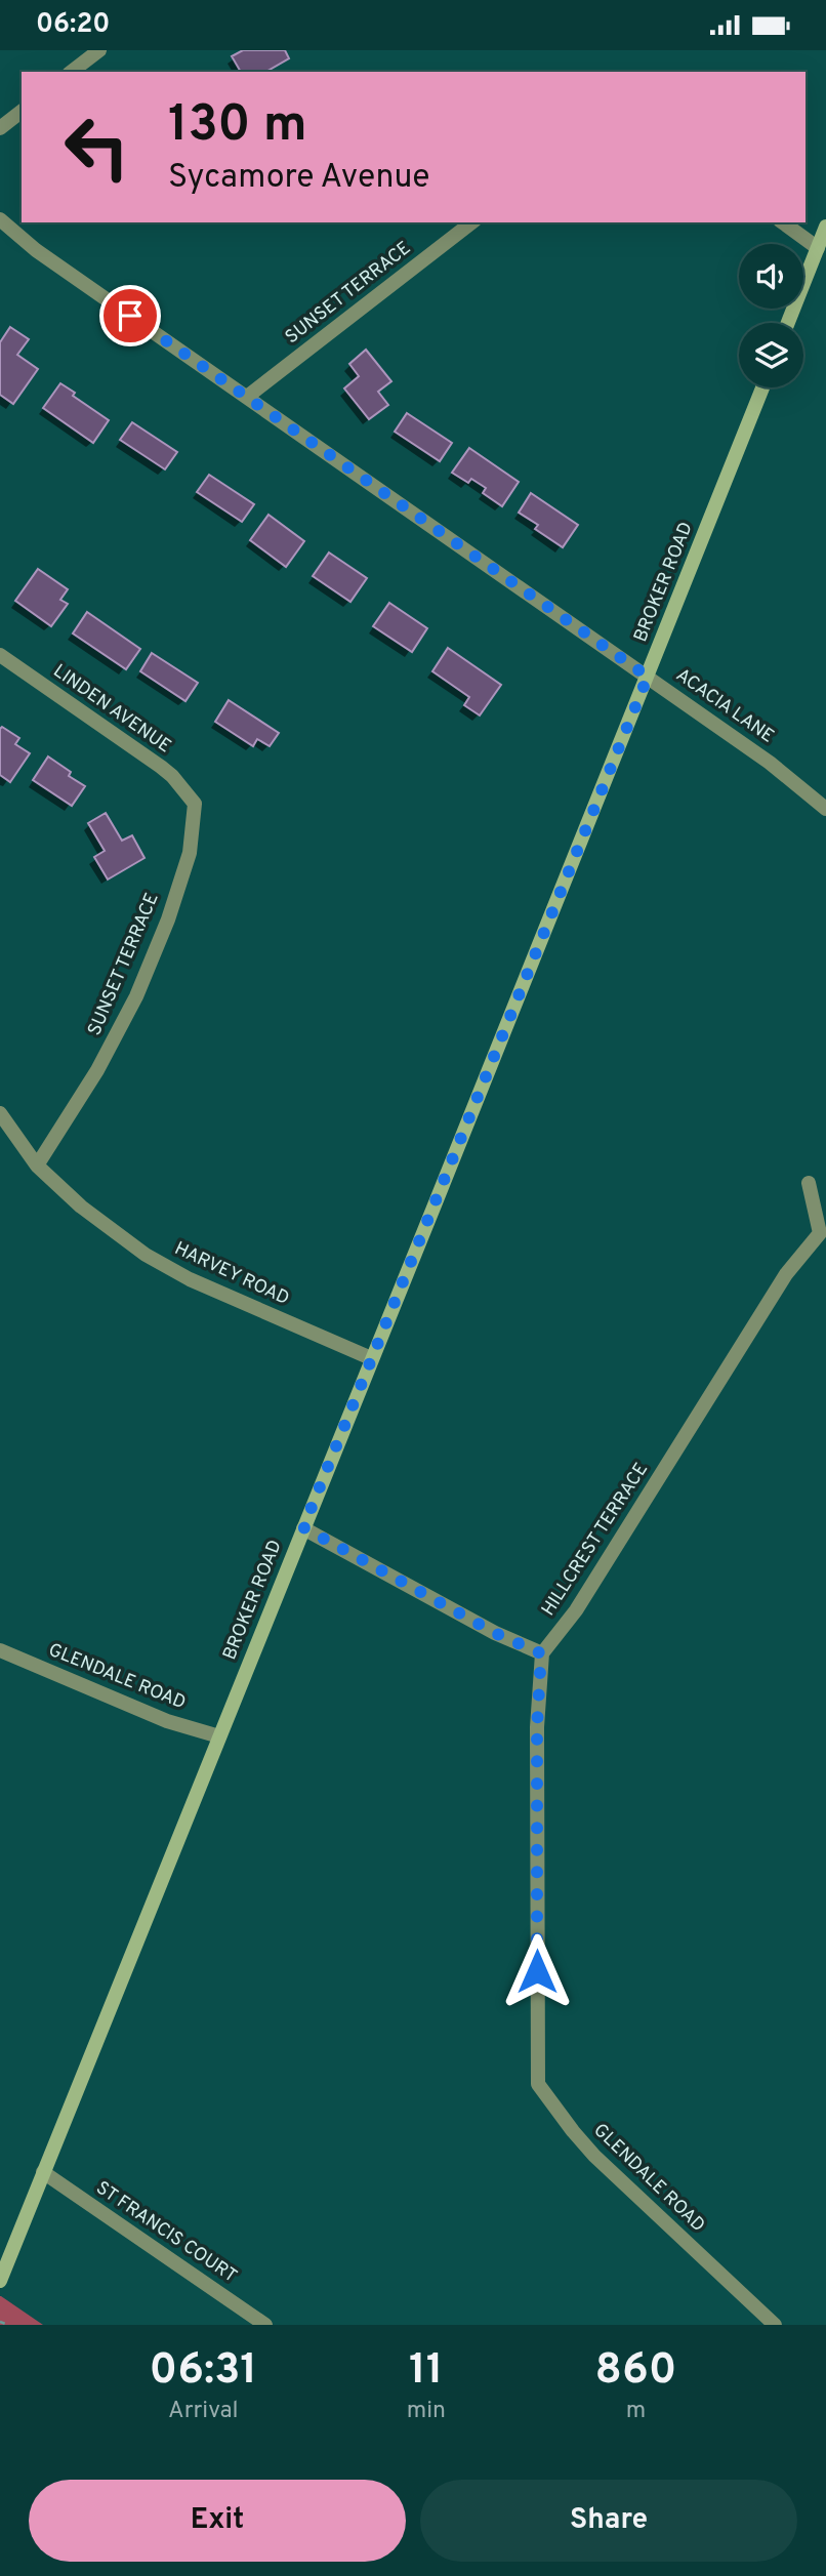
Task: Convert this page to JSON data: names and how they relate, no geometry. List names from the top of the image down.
{
  "streets": {
    "street": [
      "SUNSET TERRACE",
      "BROKER ROAD",
      "ACACIA LANE",
      "LINDEN AVENUE",
      "HARVEY ROAD",
      "HILLCREST TERRACE",
      "GLENDALE ROAD",
      "ST FRANCIS COURT"
    ]
  },
  "crossings": [
    ["SUNSET TERRACE", "ACACIA LANE"],
    ["SUNSET TERRACE", "LINDEN AVENUE"],
    ["SUNSET TERRACE", "HARVEY ROAD"],
    ["BROKER ROAD", "ACACIA LANE"],
    ["BROKER ROAD", "HARVEY ROAD"],
    ["BROKER ROAD", "GLENDALE ROAD"],
    ["BROKER ROAD", "ST FRANCIS COURT"],
    ["HILLCREST TERRACE", "GLENDALE ROAD"]
  ],
  "page": {
    "status": "06:20",
    "turn": ["130 m", "Sycamore Avenue"],
    "eta": [
      "06:31",
      "Arrival",
      "11",
      "min",
      "860",
      "m"
    ],
    "buttons": ["Exit", "Share"]
  }
}
